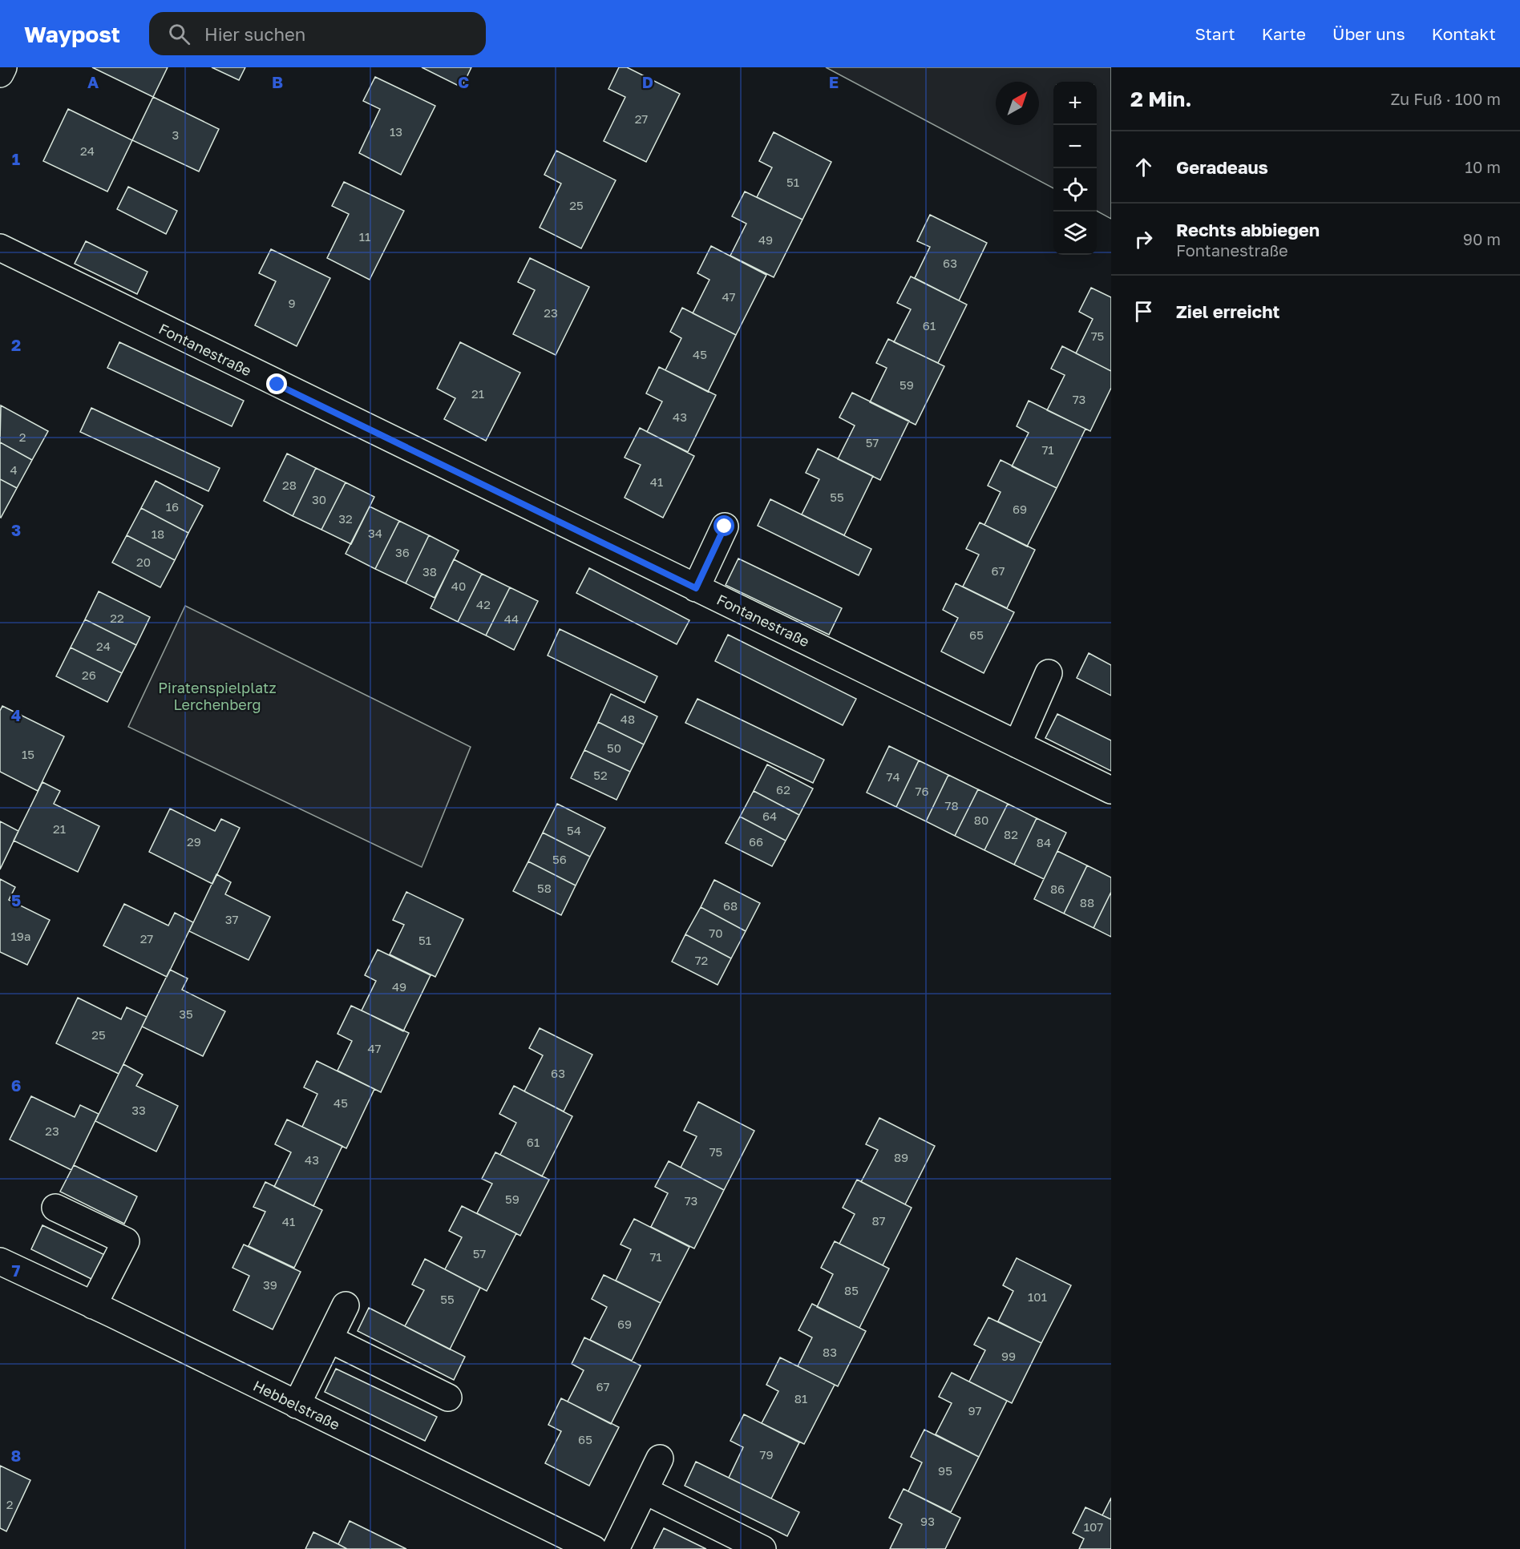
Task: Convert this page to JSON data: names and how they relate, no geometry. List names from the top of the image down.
{
  "streets": {
    "street": ["Fontanestraße", "Hebbelstraße"]
  },
  "parks": ["Piratenspielplatz Lerchenberg"],
  "house_numbers": [
    "27",
    "13",
    "3",
    "24",
    "51",
    "25",
    "11",
    "49",
    "63",
    "47",
    "9",
    "23",
    "61",
    "75",
    "45",
    "59",
    "21",
    "73",
    "43",
    "2",
    "57",
    "71",
    "4",
    "41",
    "28",
    "55",
    "30",
    "16",
    "69",
    "32",
    "34",
    "18",
    "36",
    "20",
    "67",
    "38",
    "40",
    "42",
    "22",
    "44",
    "65",
    "24",
    "26",
    "48",
    "50",
    "15",
    "52",
    "74",
    "62",
    "76",
    "78",
    "64",
    "80",
    "21",
    "54",
    "82",
    "29",
    "66",
    "84",
    "56",
    "58",
    "86",
    "88",
    "68",
    "37",
    "70",
    "19a",
    "27",
    "51",
    "72",
    "49",
    "35",
    "25",
    "47",
    "63",
    "45",
    "33",
    "23",
    "61",
    "75",
    "89",
    "43",
    "59",
    "73",
    "87",
    "41",
    "57",
    "71",
    "39",
    "85",
    "101",
    "55",
    "69",
    "83",
    "99",
    "67",
    "81",
    "97",
    "65",
    "79",
    "95",
    "2",
    "93",
    "107"
  ],
  "north": "top right",
  "page": {
    "header": "Waypost",
    "search": "Hier suchen",
    "nav": [
      "Start",
      "Karte",
      "Über uns",
      "Kontakt"
    ],
    "heading": ["2 Min.", "Zu Fuß · 100 m"],
    "map_buttons": ["+", "−"],
    "list": [
      ["Geradeaus", "10 m"],
      ["Rechts abbiegen", "Fontanestraße", "90 m"],
      "Ziel erreicht"
    ]
  },
  "grid": {
    "columns": [
      "A",
      "B",
      "C",
      "D",
      "E"
    ],
    "rows": [
      "1",
      "2",
      "3",
      "4",
      "5",
      "6",
      "7",
      "8"
    ]
  }
}
